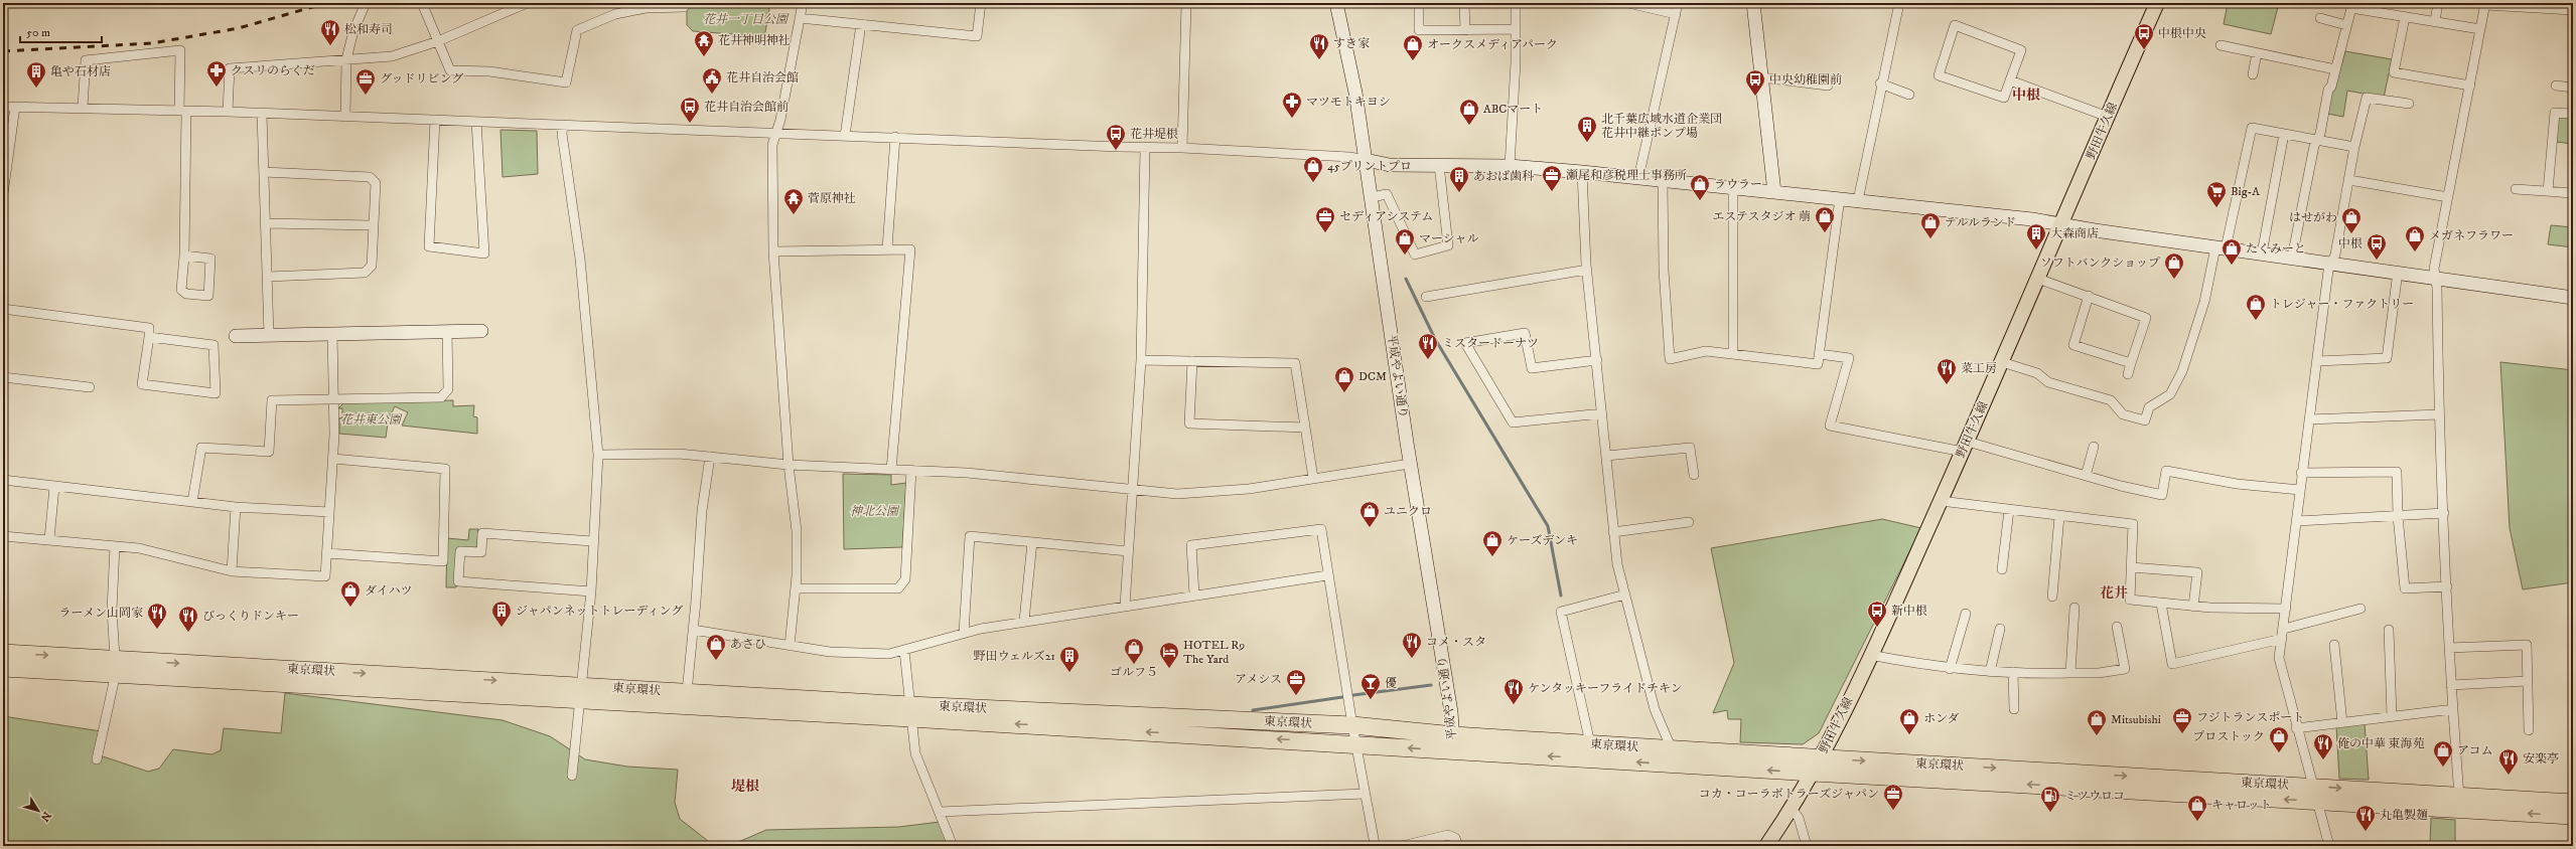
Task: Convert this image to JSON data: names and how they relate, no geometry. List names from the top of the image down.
{
  "streets": {
    "highway": ["東京環状"],
    "main road": ["野田牛久線"],
    "street": ["平成やよい通り"]
  },
  "crossings": [
    ["野田牛久線", "東京環状"],
    ["平成やよい通り", "東京環状"]
  ],
  "districts": ["中根", "花井", "堤根"],
  "parks": ["花井一丁目公園", "花井東公園", "神北公園"],
  "places": {
    "restaurant": [
      "松和寿司",
      "すき家",
      "ミスタードーナツ",
      "菜工房",
      "ラーメン山岡家",
      "びっくりドンキー",
      "コメ・スタ",
      "ケンタッキーフライドチキン",
      "俺の中華 東海苑",
      "安楽亭",
      "丸亀製麺"
    ],
    "bus stop": [
      "中根中央",
      "中央幼稚園前",
      "花井自治会館前",
      "花井堤根",
      "中根",
      "新中根"
    ],
    "temple": ["花井神明神社", "菅原神社"],
    "shop": [
      "オークスメディアパーク",
      "ABCマート",
      "45プリントプロ",
      "ラウラー",
      "エステスタジオ 萠",
      "はせがわ",
      "テルルランド",
      "メガネフラワー",
      "マーシャル",
      "たくみーと",
      "ソフトバンクショップ",
      "トレジャー・ファクトリー",
      "DCM",
      "ユニクロ",
      "ケーズデンキ",
      "ダイハツ",
      "あさひ",
      "ゴルフ５",
      "ホンダ",
      "Mitsubishi",
      "プロストック",
      "アコム",
      "キャロット"
    ],
    "pharmacy": ["クスリのらくだ", "マツモトキヨシ"],
    "building": [
      "亀や石材店",
      "北千葉広域水道企業団 花井中継ポンプ場",
      "あおば歯科",
      "大森商店",
      "ジャパンネットトレーディング",
      "野田ウェルズ21"
    ],
    "public building": ["花井自治会館"],
    "office": [
      "グッドリビング",
      "瀬尾和彦税理士事務所",
      "セディアシステム",
      "アメシス",
      "フジトランスポート",
      "コカ・コーラボトラーズジャパン"
    ],
    "supermarket": ["Big-A"],
    "hotel": ["HOTEL R9 The Yard"],
    "bar": ["優"],
    "fuel station": ["ミツウロコ"]
  },
  "scale_bar": "50 m",
  "north": "bottom right"
}
